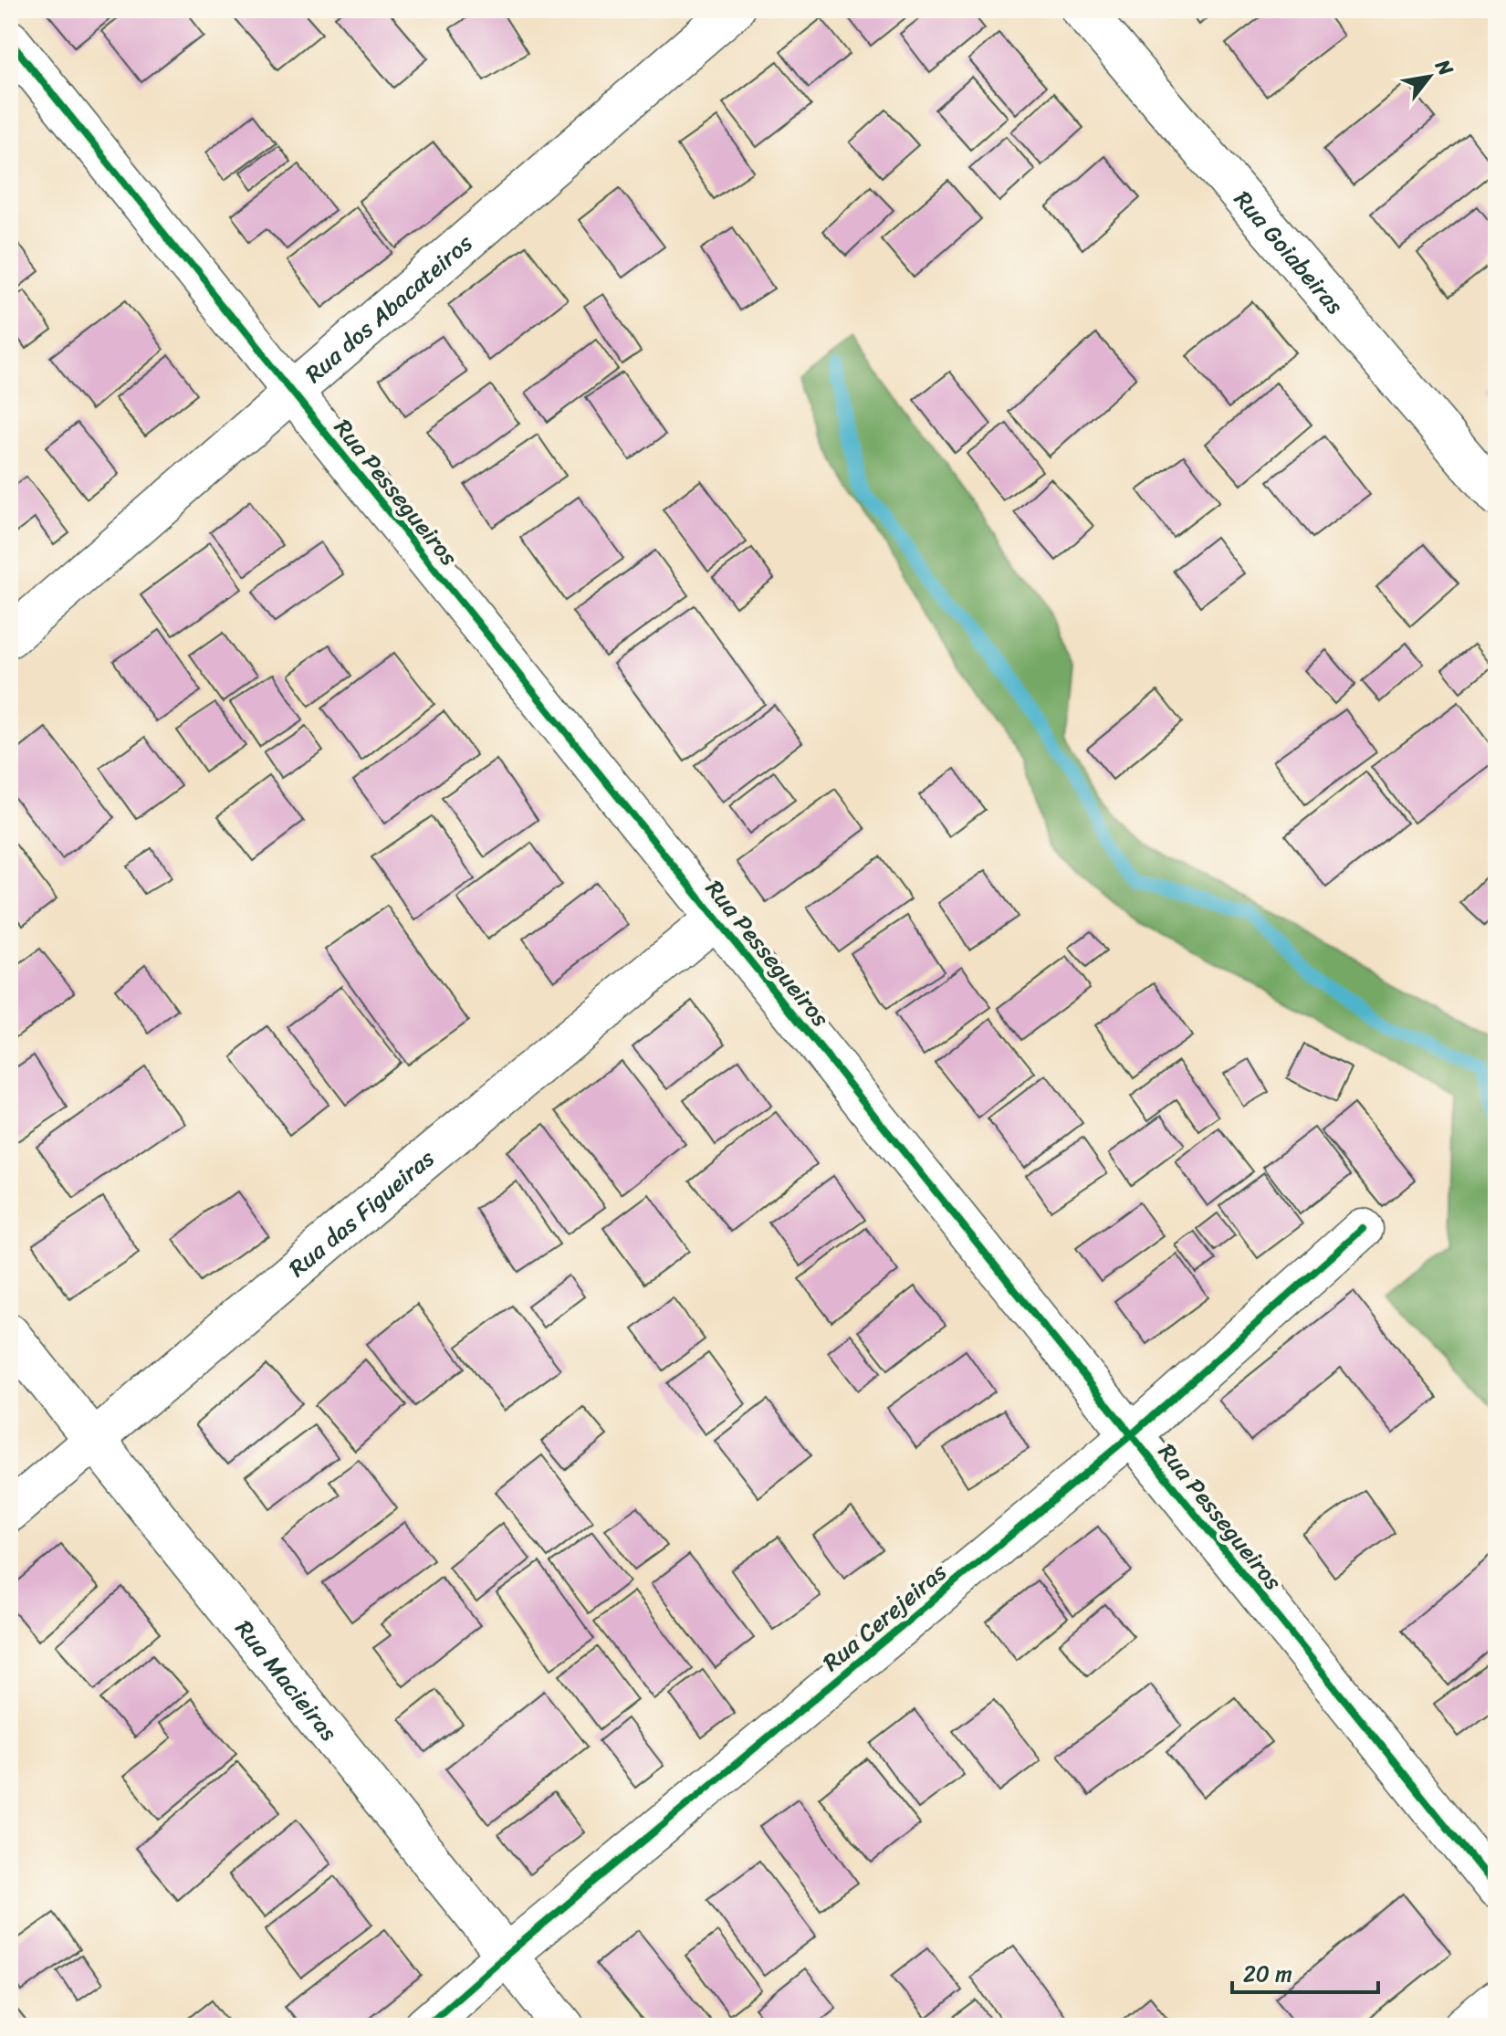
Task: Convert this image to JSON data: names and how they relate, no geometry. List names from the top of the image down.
{
  "streets": {
    "street": [
      "Rua Goiabeiras",
      "Rua dos Abacateiros",
      "Rua Pessegueiros",
      "Rua das Figueiras",
      "Rua Cerejeiras",
      "Rua Macieiras"
    ]
  },
  "crossings": [
    ["Rua dos Abacateiros", "Rua Pessegueiros"],
    ["Rua Pessegueiros", "Rua das Figueiras"],
    ["Rua Pessegueiros", "Rua Cerejeiras"],
    ["Rua das Figueiras", "Rua Macieiras"],
    ["Rua Cerejeiras", "Rua Macieiras"]
  ],
  "scale_bar": "20 m",
  "north": "top right"
}
